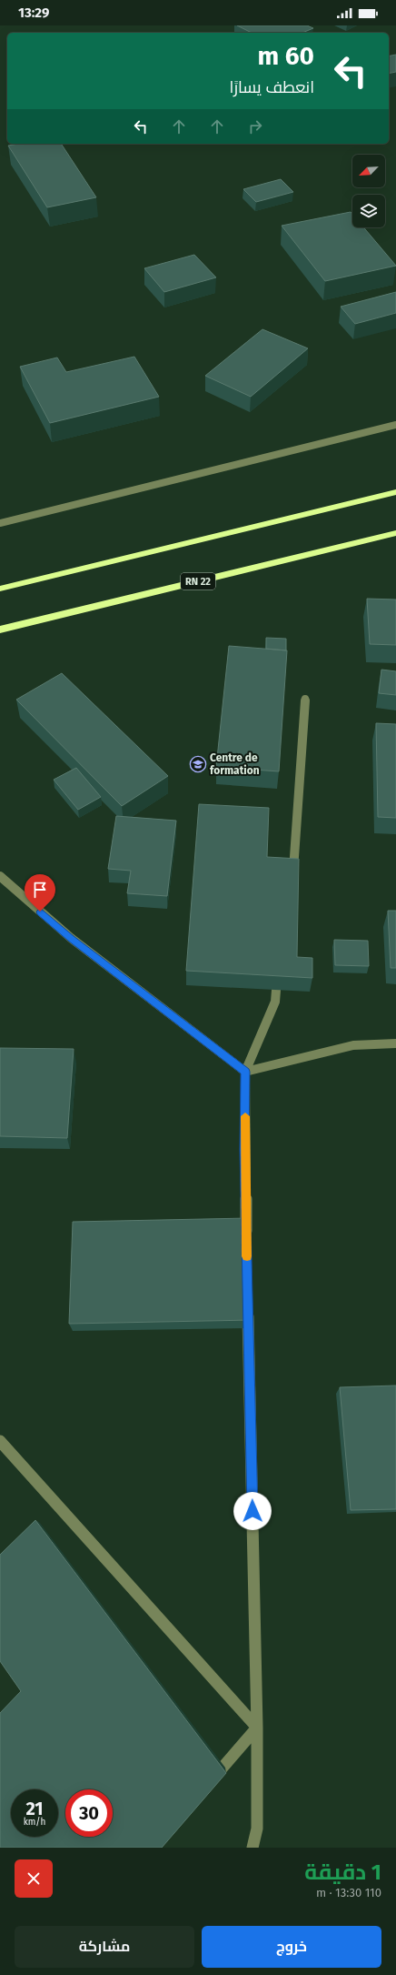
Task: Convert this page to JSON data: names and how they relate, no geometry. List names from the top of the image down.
{
  "streets": {
    "highway": ["RN 22"]
  },
  "places": {
    "school or university": ["Centre de formation"]
  },
  "north": "bottom left",
  "page": {
    "status": "13:29",
    "turn": ["60 m", "انعطف يسارًا"],
    "speed": "21 km/h",
    "limit": "30",
    "heading": ["1 دقيقة", "110 m · 13:30"],
    "buttons": ["خروج", "مشاركة"]
  }
}
